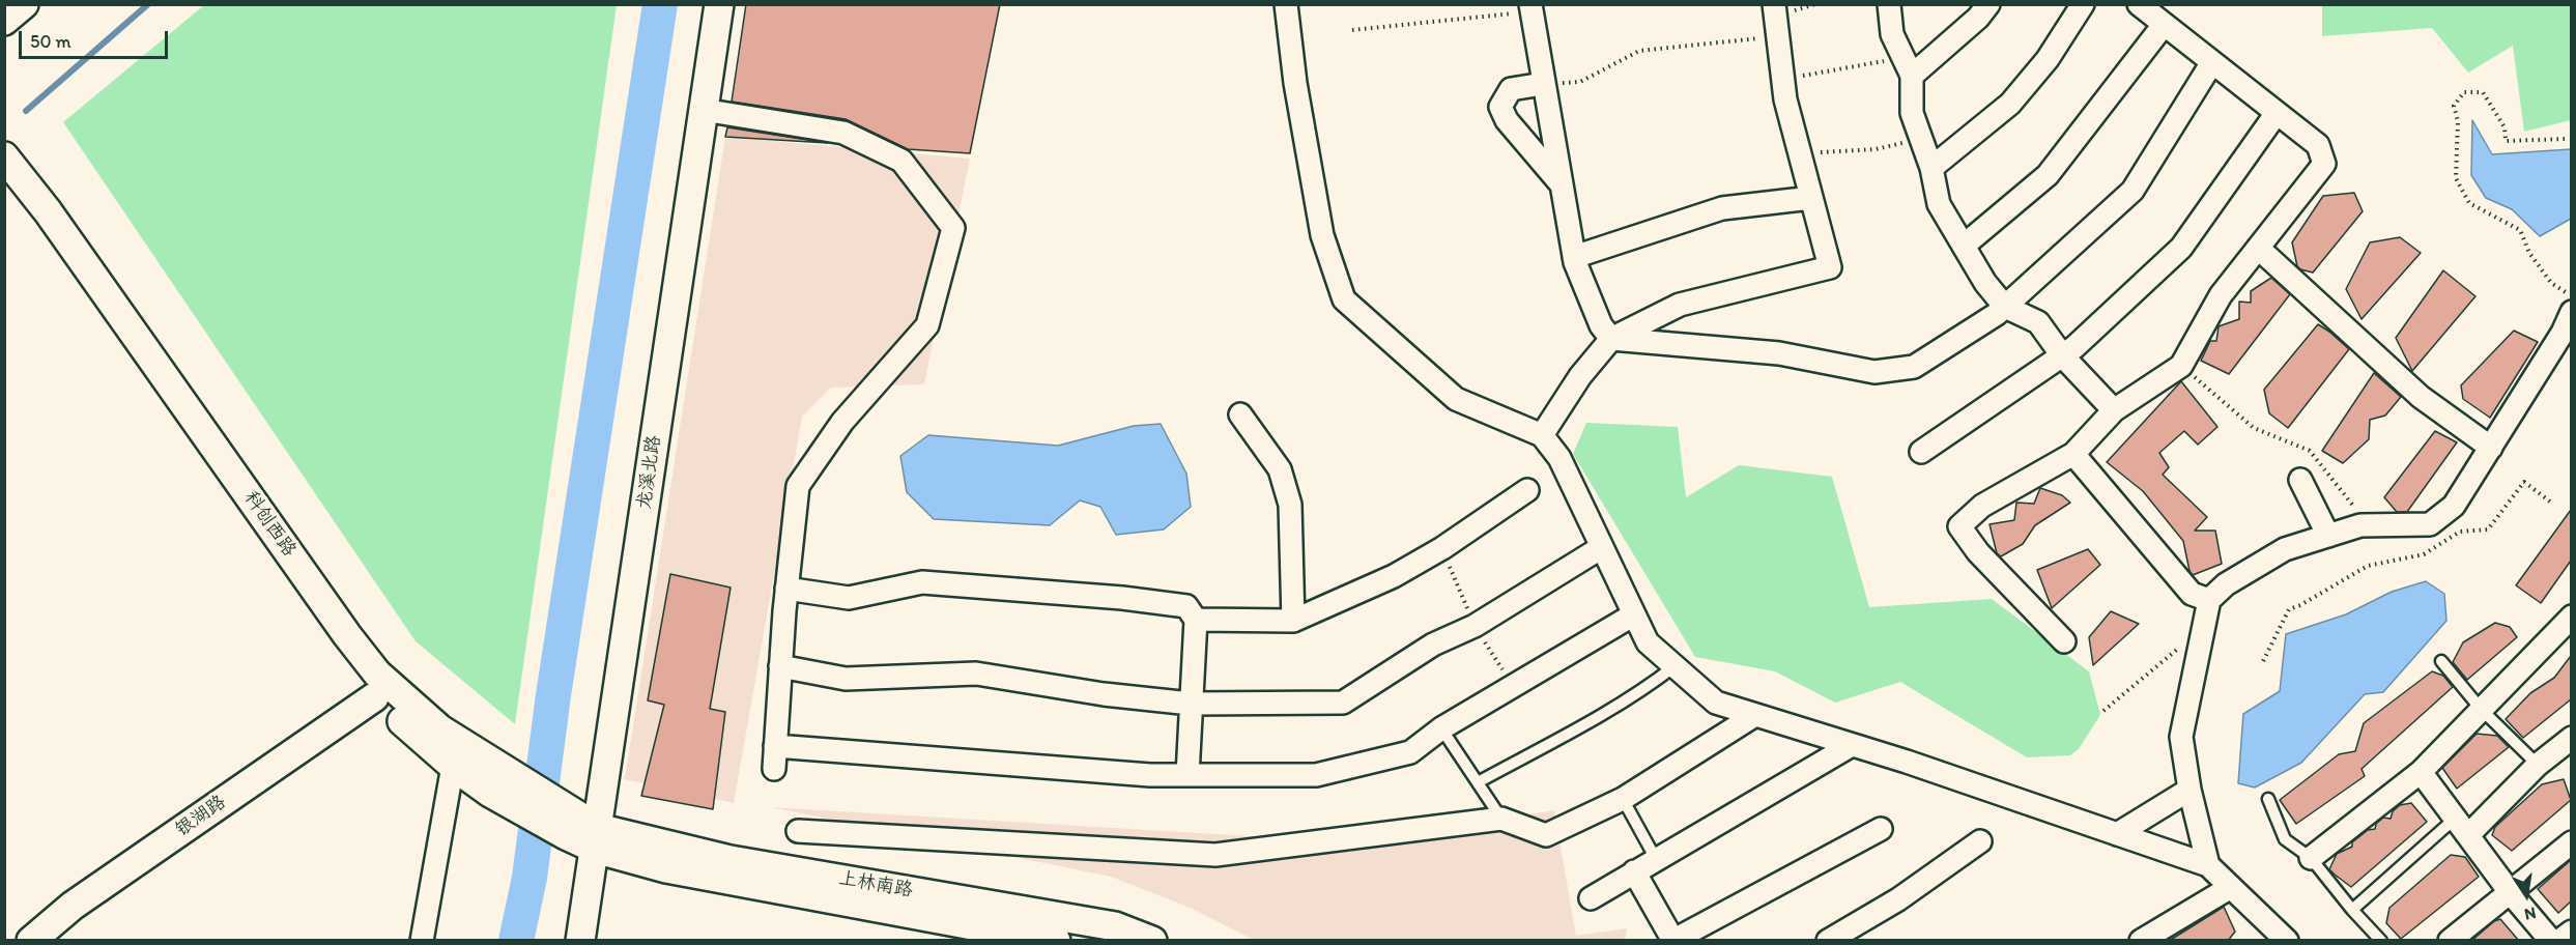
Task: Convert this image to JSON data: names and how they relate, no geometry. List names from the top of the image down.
{
  "streets": {
    "street": [
      "龙溪北路",
      "科创西路",
      "银湖路",
      "上林南路"
    ]
  },
  "crossings": [
    ["龙溪北路", "科创西路"],
    ["龙溪北路", "上林南路"],
    ["科创西路", "银湖路"],
    ["科创西路", "上林南路"]
  ],
  "scale_bar": "50 m",
  "north": "bottom"
}
